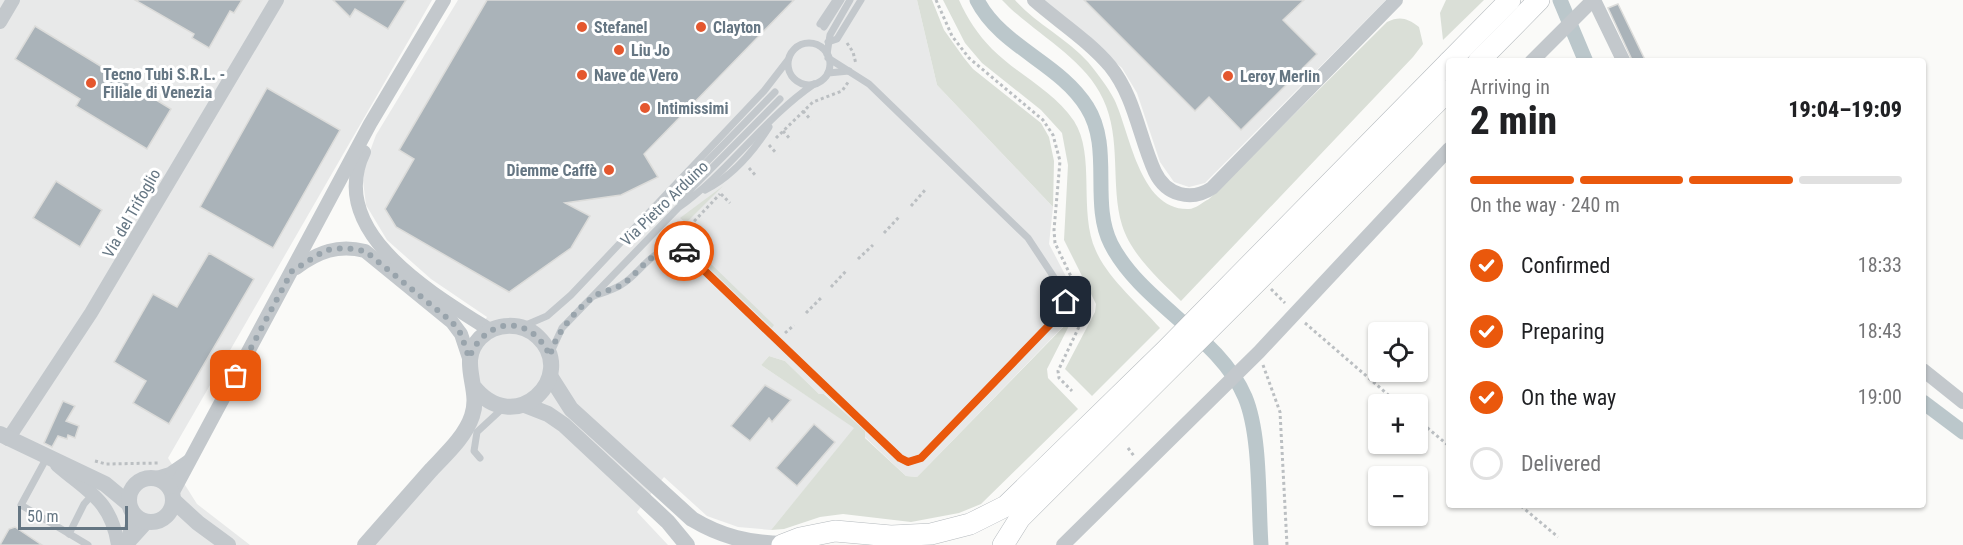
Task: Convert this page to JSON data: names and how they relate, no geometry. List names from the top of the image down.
{
  "streets": {
    "street": ["Via del Trifoglio"],
    "lane": ["Via Pietro Arduino"]
  },
  "places": [
    "Stefanel",
    "Clayton",
    "Liu Jo",
    "Nave de Vero",
    "Leroy Merlin",
    "Tecno Tubi S.R.L. - Filiale di Venezia",
    "Intimissimi",
    "Diemme Caffè"
  ],
  "scale_bar": "50 m",
  "page": {
    "heading": ["2 min", "Arriving in", "19:04–19:09"],
    "bar": "On the way · 240 m",
    "list": [
      ["Confirmed", "18:33"],
      ["Preparing", "18:43"],
      ["On the way", "19:00"],
      "Delivered"
    ],
    "map_buttons": ["+", "−"],
    "scale": "50 m"
  }
}
